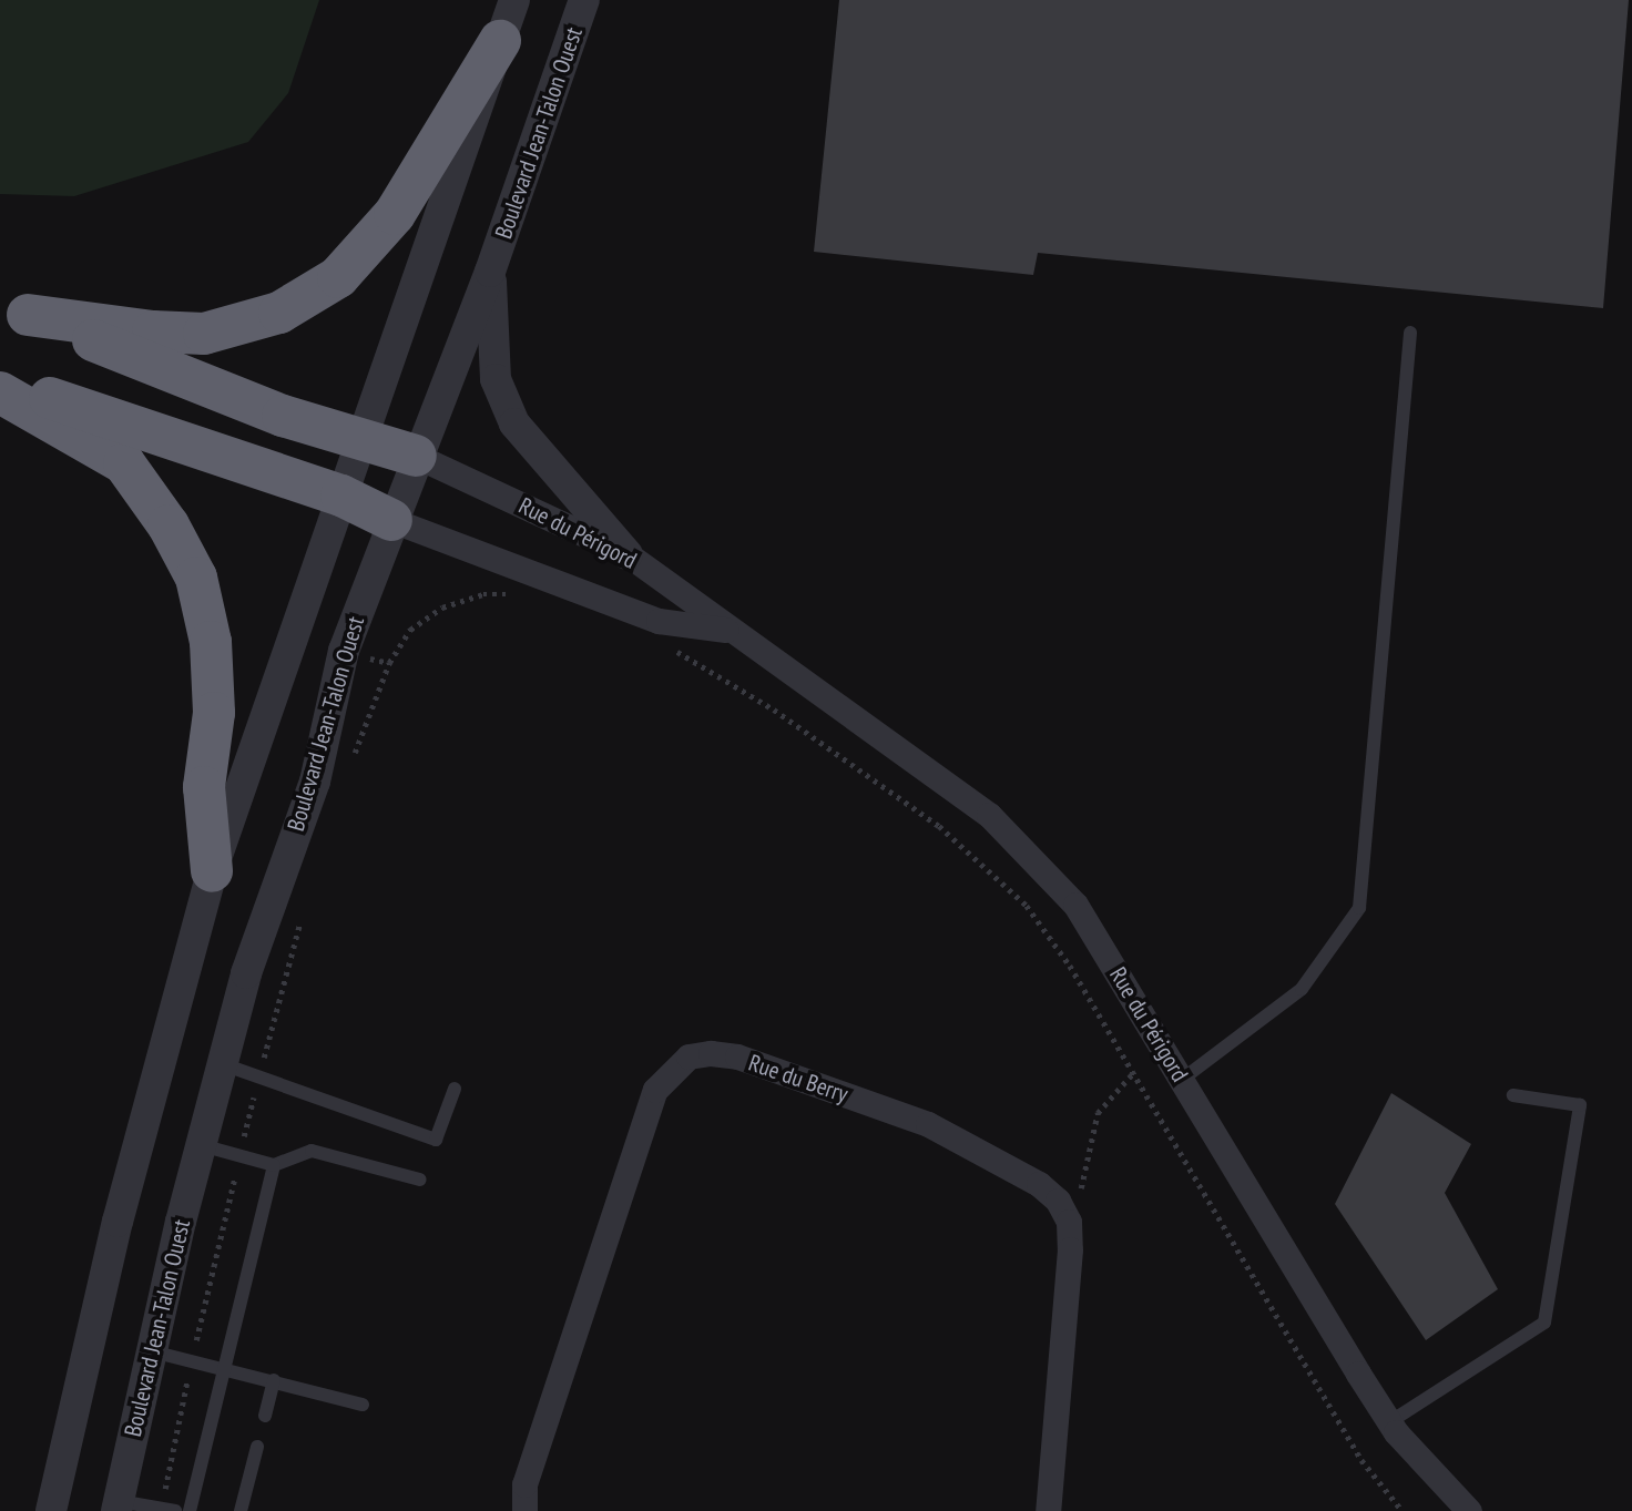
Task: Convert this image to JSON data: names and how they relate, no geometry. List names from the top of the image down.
{
  "streets": {
    "street": ["Boulevard Jean-Talon Ouest", "Rue du Périgord", "Rue du Berry"]
  },
  "crossings": [
    ["Boulevard Jean-Talon Ouest", "Rue du Périgord"]
  ]
}
